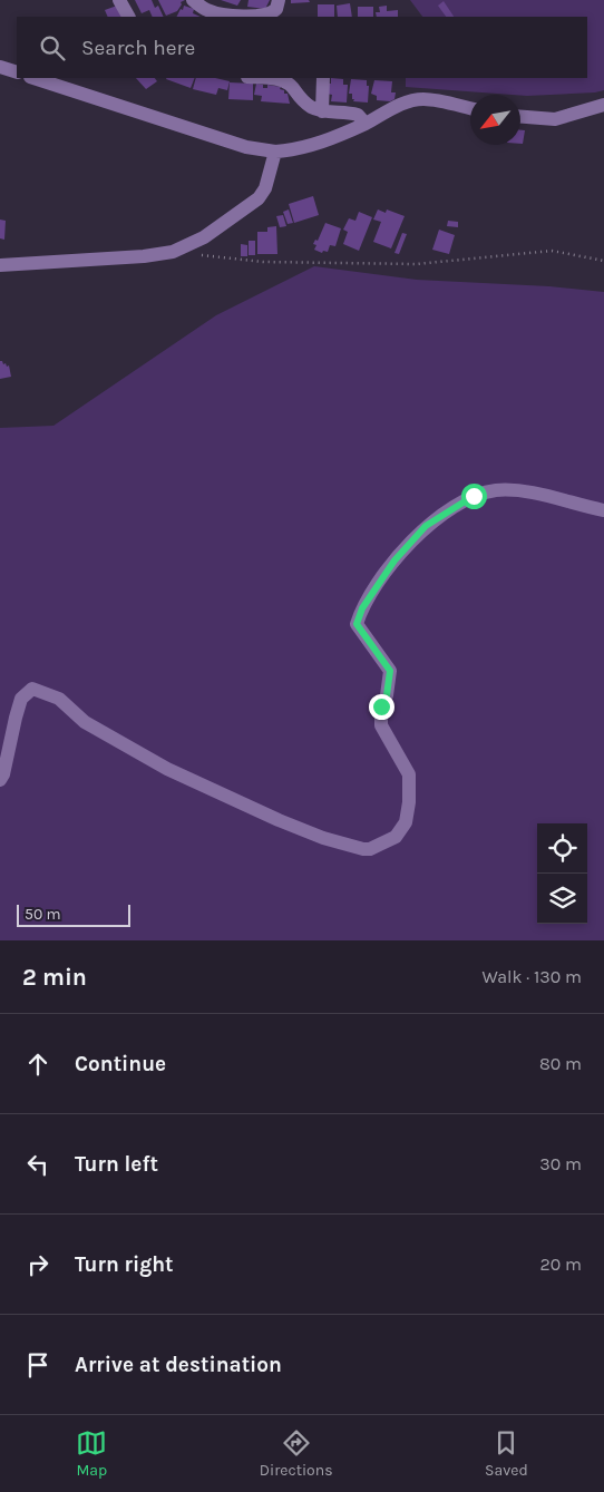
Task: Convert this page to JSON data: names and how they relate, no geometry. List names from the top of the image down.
{
  "scale_bar": "50 m",
  "north": "bottom left",
  "page": {
    "search": "Search here",
    "scale": "50 m",
    "heading": ["2 min", "Walk · 130 m"],
    "list": [
      ["Continue", "80 m"],
      ["Turn left", "30 m"],
      ["Turn right", "20 m"],
      "Arrive at destination"
    ],
    "nav": ["Map", "Directions", "Saved"]
  }
}
